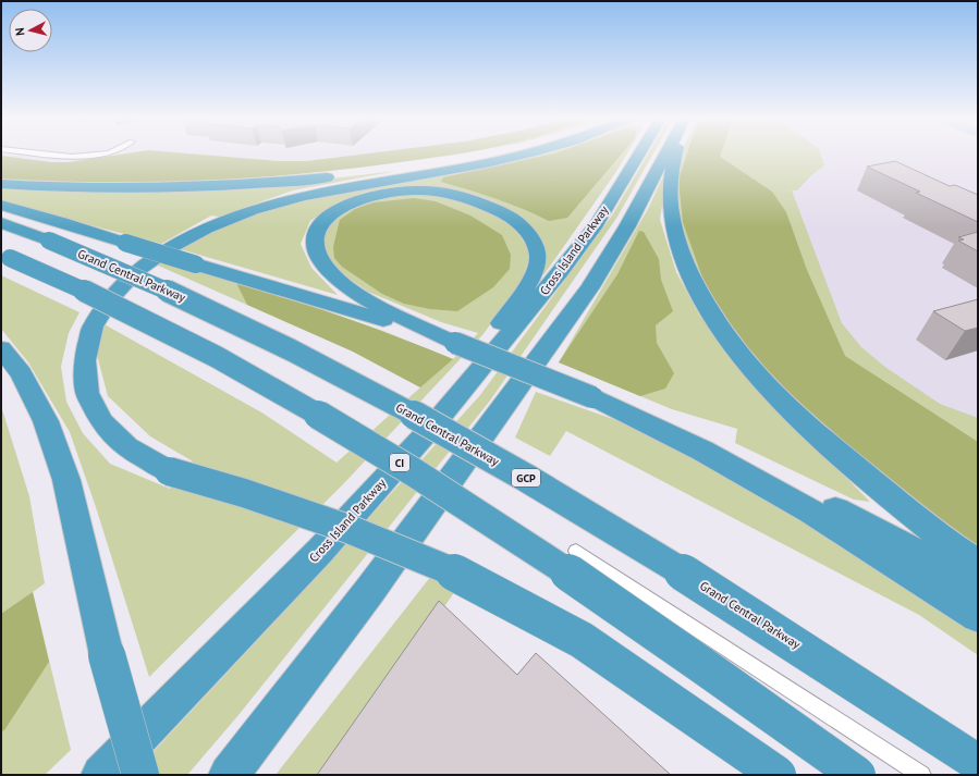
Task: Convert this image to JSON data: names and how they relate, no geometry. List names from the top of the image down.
{
  "streets": {
    "highway": [
      "Cross Island Parkway",
      "Grand Central Parkway",
      "CI",
      "GCP"
    ]
  },
  "north": "left"
}
